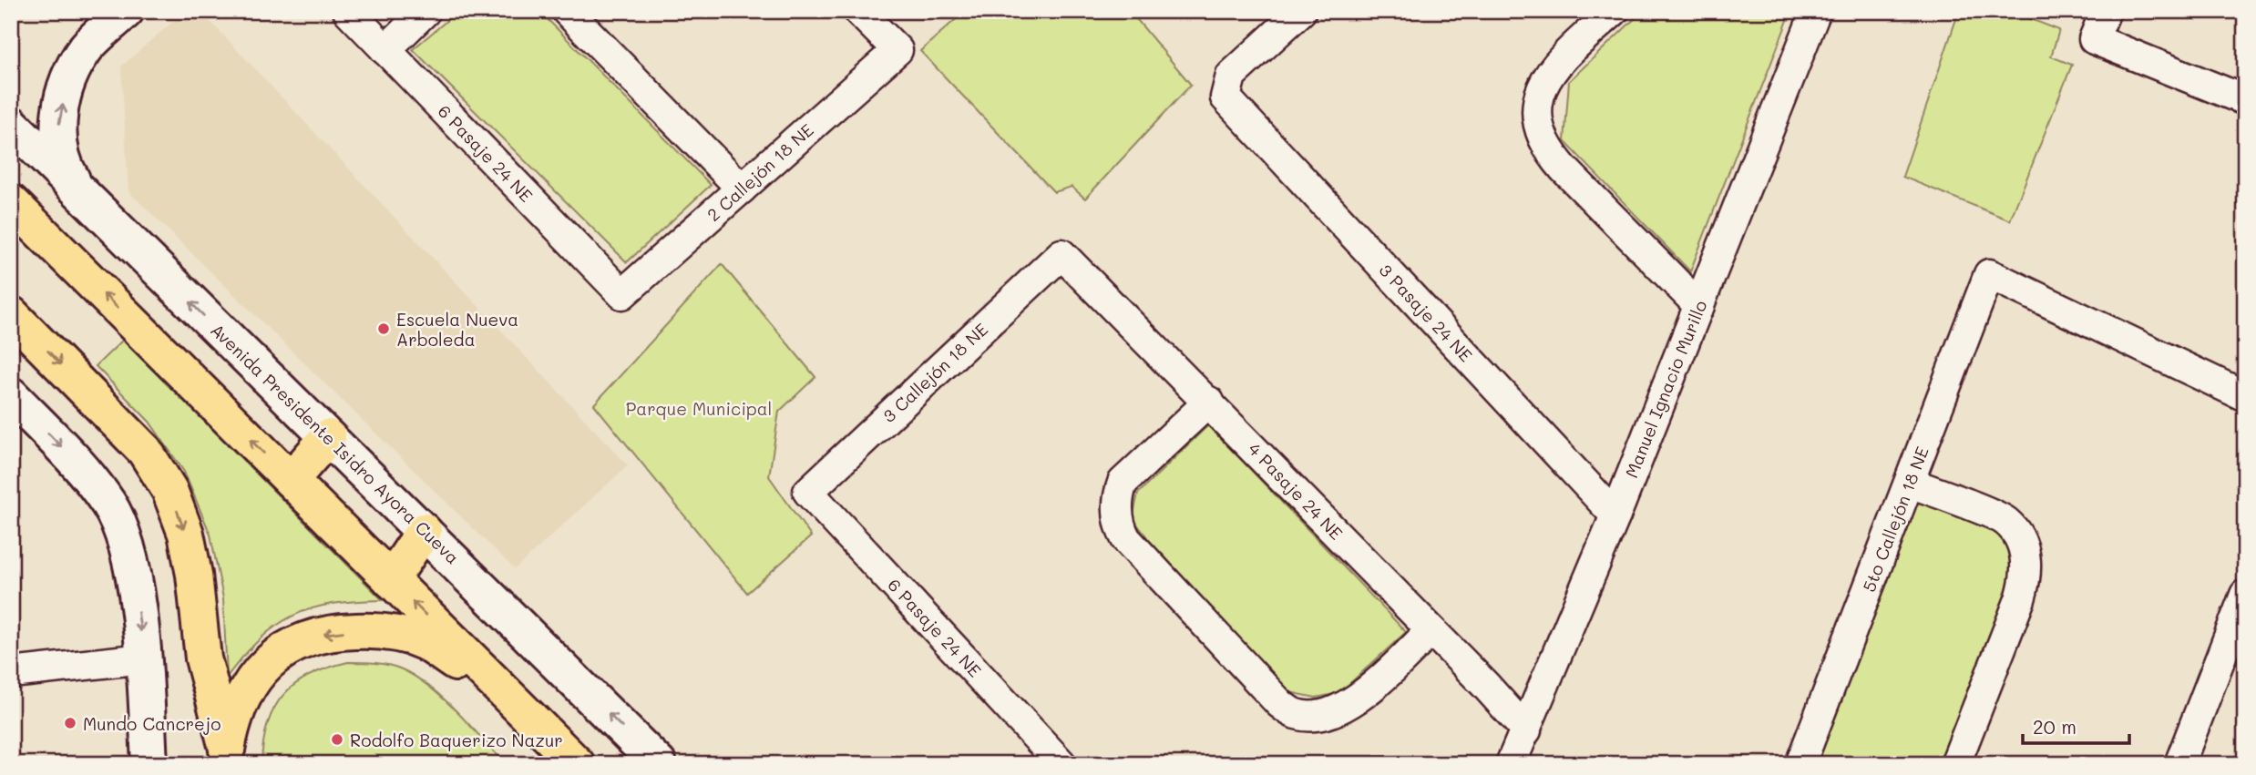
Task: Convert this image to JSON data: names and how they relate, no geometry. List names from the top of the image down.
{
  "streets": {
    "main road": ["Avenida Presidente Isidro Ayora Cueva"],
    "street": [
      "6 Pasaje 24 NE",
      "2 Callejón 18 NE",
      "3 Pasaje 24 NE",
      "3 Callejón 18 NE",
      "Manuel Ignacio Murillo",
      "4 Pasaje 24 NE",
      "5to Callejón 18 NE"
    ]
  },
  "crossings": [
    ["6 Pasaje 24 NE", "2 Callejón 18 NE"],
    ["6 Pasaje 24 NE", "3 Callejón 18 NE"],
    ["3 Pasaje 24 NE", "Manuel Ignacio Murillo"],
    ["3 Callejón 18 NE", "4 Pasaje 24 NE"],
    ["Manuel Ignacio Murillo", "4 Pasaje 24 NE"]
  ],
  "parks": ["Parque Municipal"],
  "places": ["Escuela Nueva Arboleda", "Mundo Cancrejo", "Rodolfo Baquerizo Nazur"],
  "scale_bar": "20 m"
}
